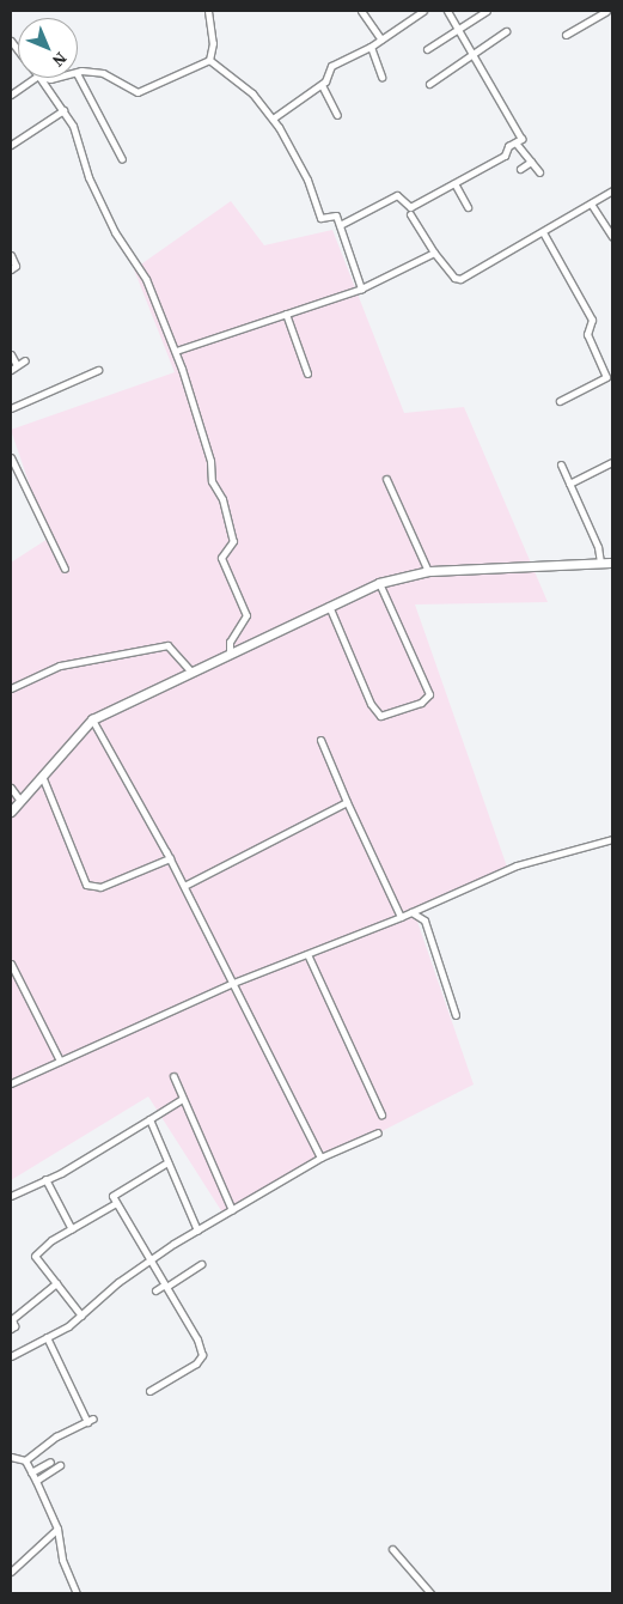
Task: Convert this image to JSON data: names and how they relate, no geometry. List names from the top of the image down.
{
  "north": "bottom right"
}
